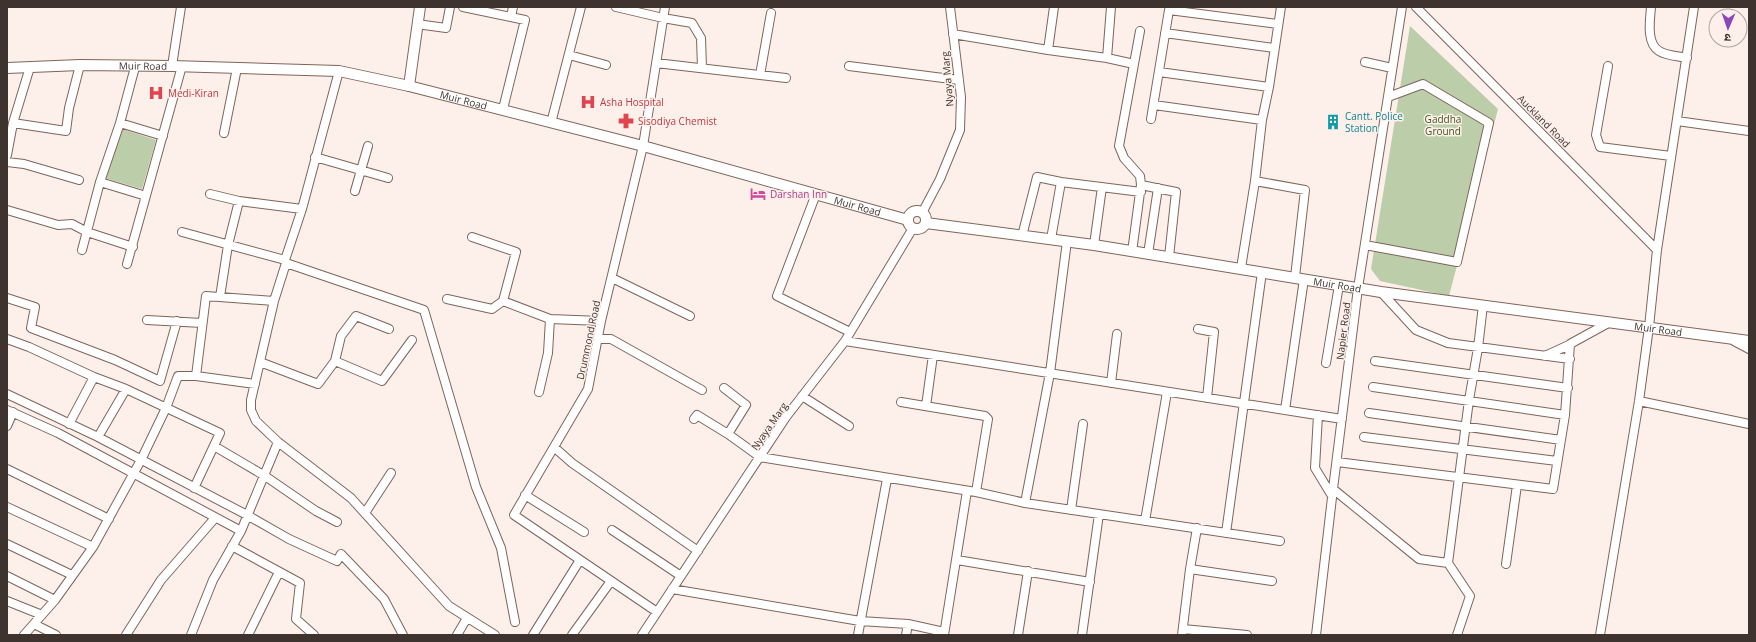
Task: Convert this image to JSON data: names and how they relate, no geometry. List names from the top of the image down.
{
  "streets": {
    "main road": ["Muir Road"],
    "street": [
      "Nyaya Marg",
      "Auckland Road",
      "Napier Road",
      "Drummond Road"
    ]
  },
  "crossings": [
    ["Muir Road", "Nyaya Marg"],
    ["Muir Road", "Napier Road"],
    ["Muir Road", "Drummond Road"],
    ["Nyaya Marg", "Drummond Road"]
  ],
  "parks": ["Gaddha Ground"],
  "places": {
    "hospital": ["Medi-Kiran", "Asha Hospital"],
    "pharmacy": ["Sisodiya Chemist"],
    "building": ["Cantt. Police Station"],
    "hotel": ["Darshan Inn"]
  },
  "north": "bottom"
}
